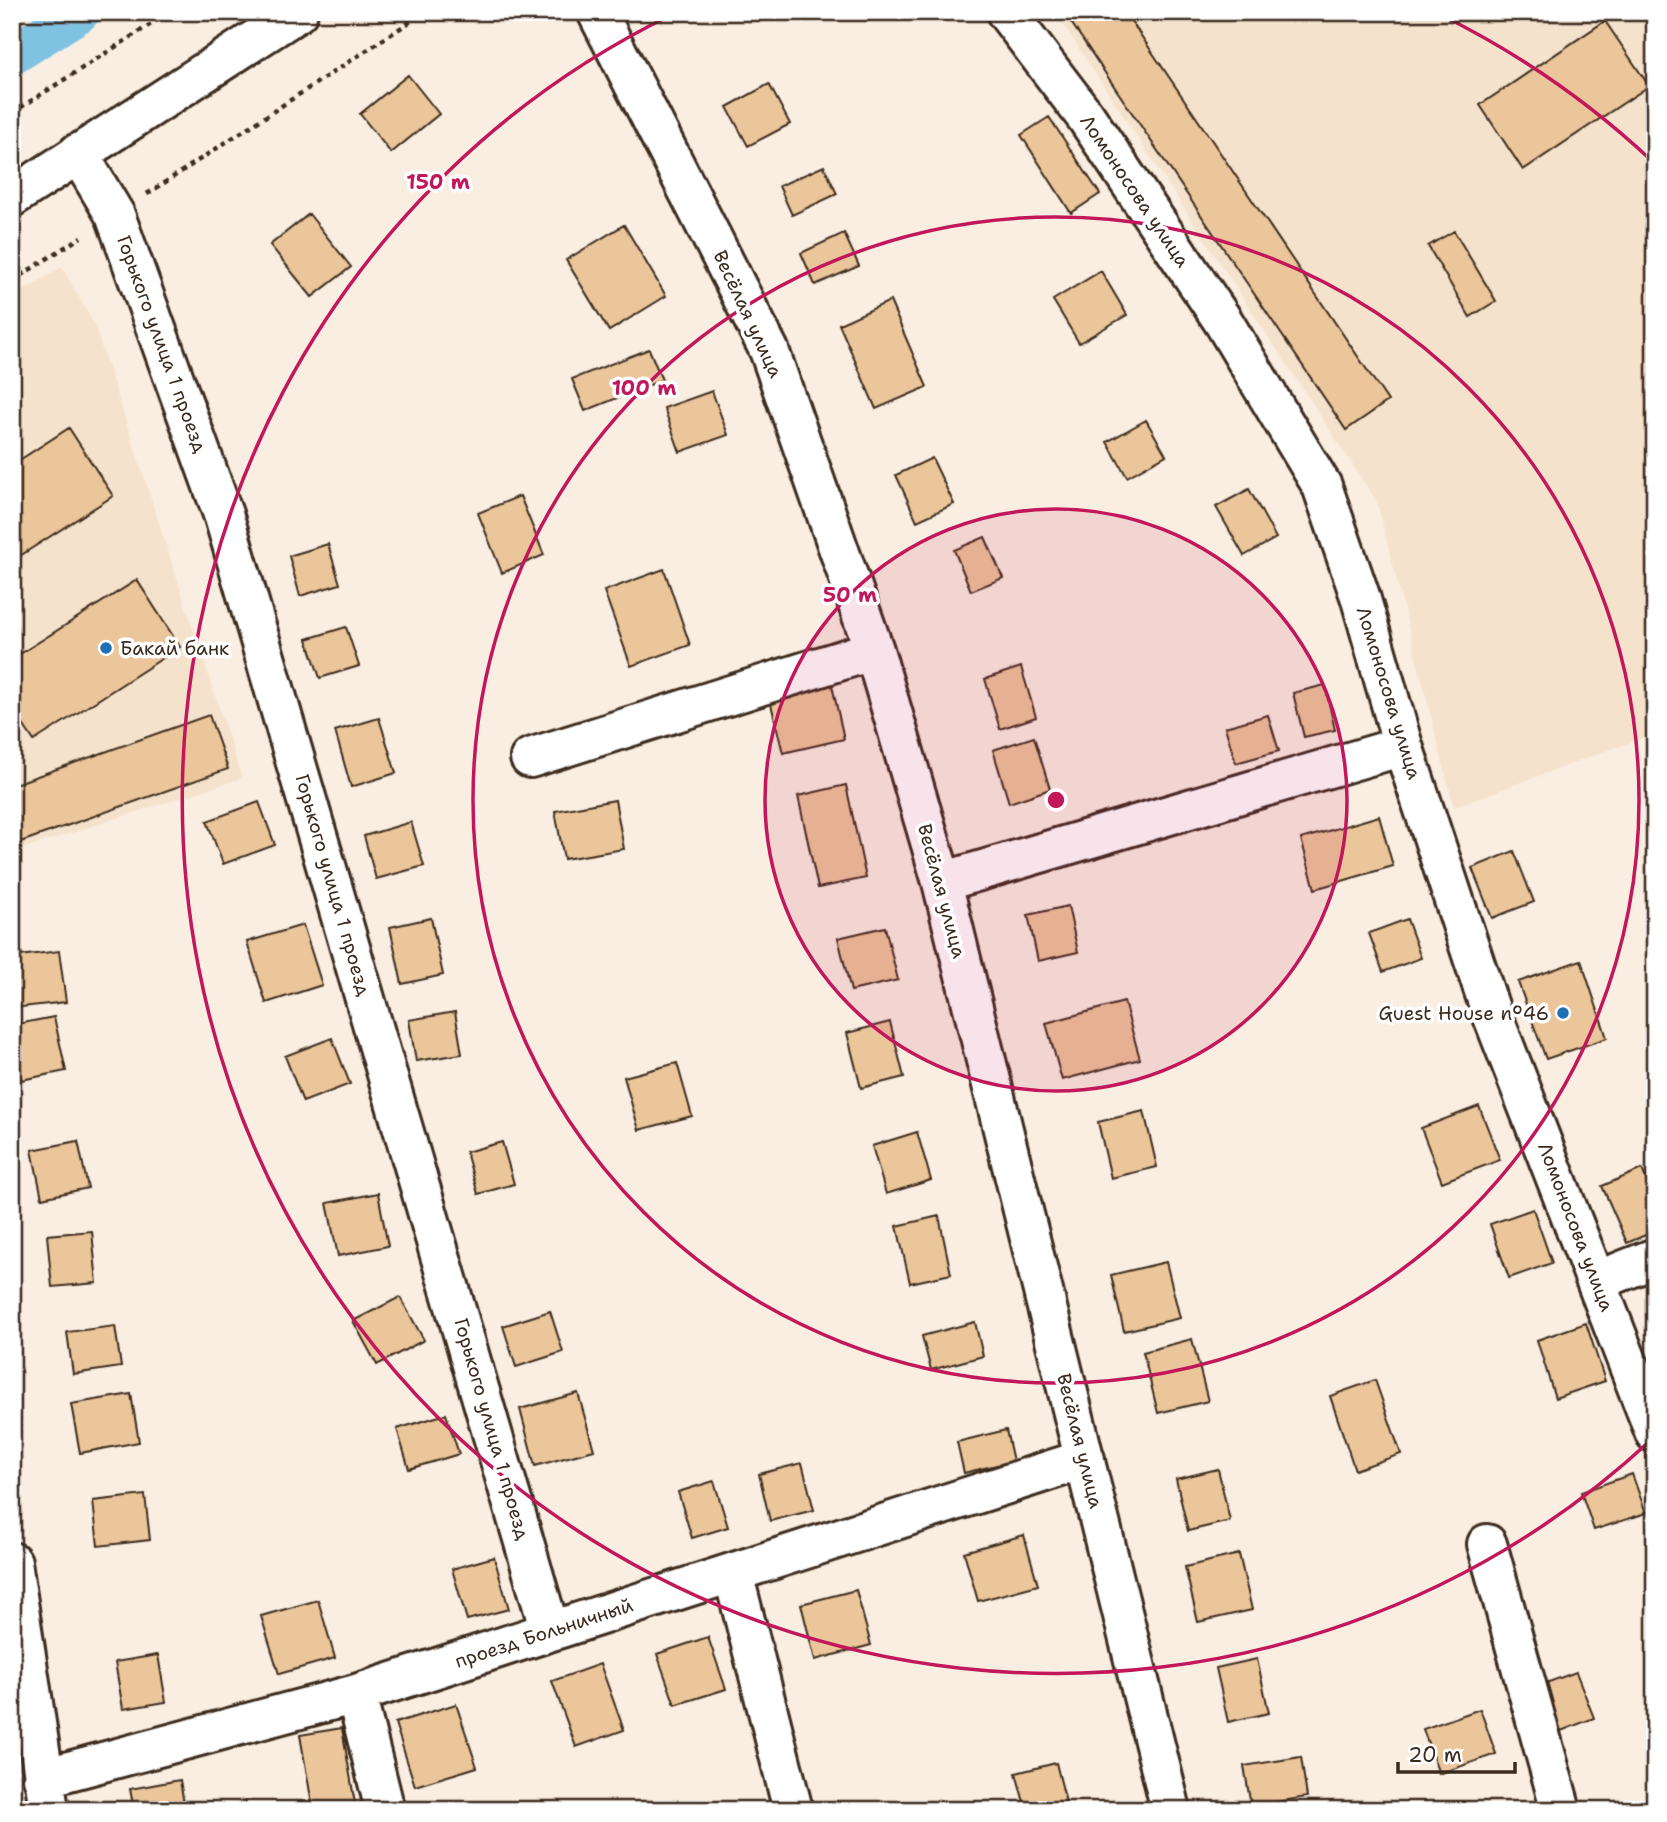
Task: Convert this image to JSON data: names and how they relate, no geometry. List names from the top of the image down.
{
  "streets": {
    "street": [
      "Ломоносова улица",
      "Весёлая улица",
      "Горького улица 1 проезд",
      "проезд Больничный"
    ]
  },
  "crossings": [
    ["Весёлая улица", "проезд Больничный"],
    ["Горького улица 1 проезд", "проезд Больничный"]
  ],
  "places": ["Бакай банк", "Guest House n°46"],
  "scale_bar": "20 m",
  "rings": ["150 m", "100 m", "50 m"]
}
